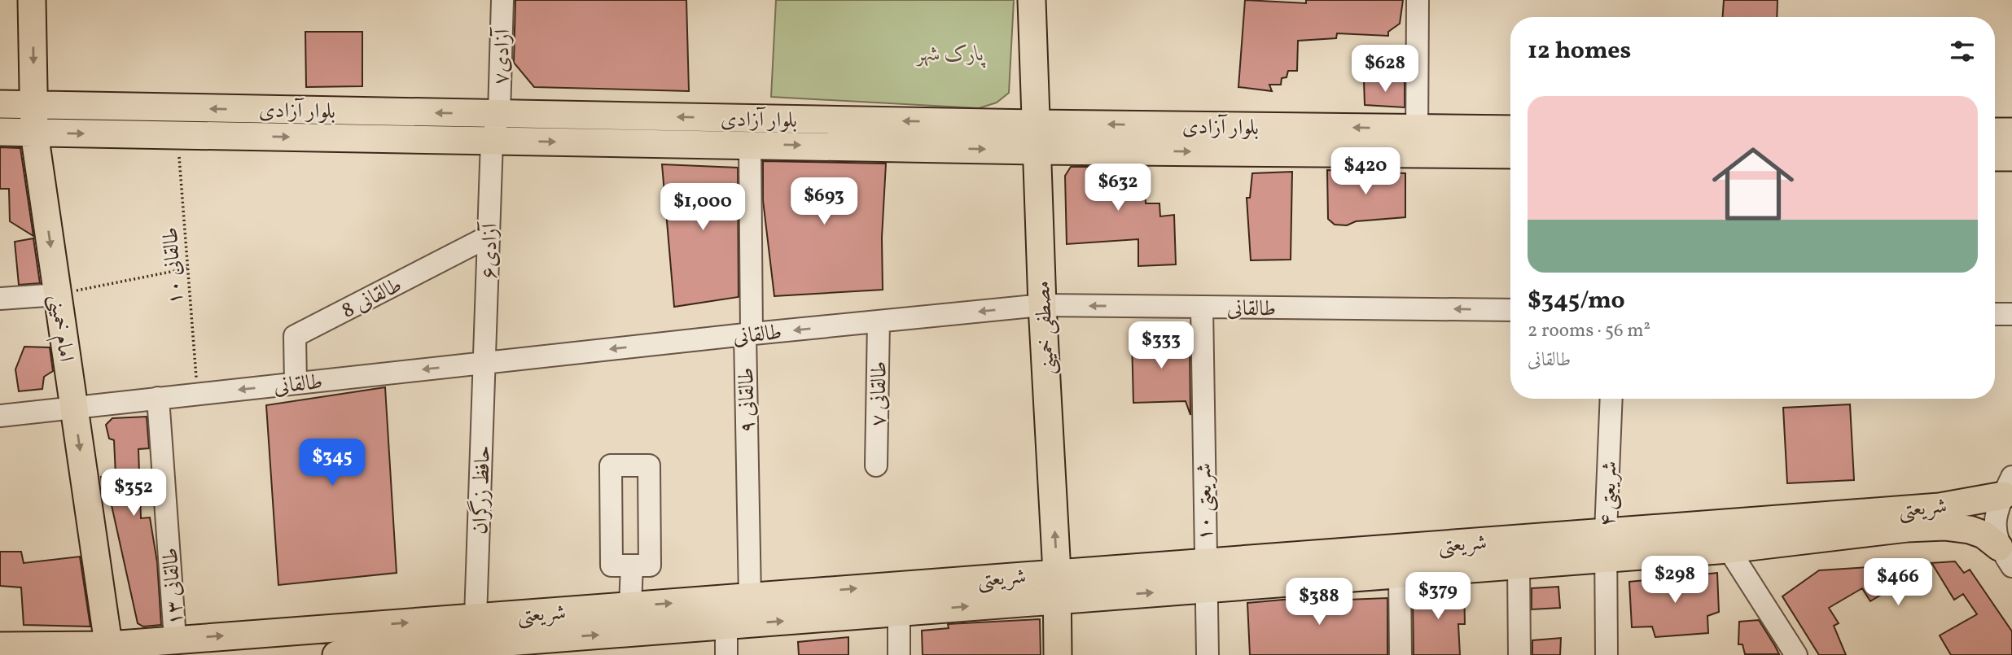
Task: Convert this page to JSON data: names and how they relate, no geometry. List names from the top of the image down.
{
  "streets": {
    "main road": [
      "بلوار آزادی",
      "امام خمینی",
      "مصطفی خمینی",
      "شریعتی"
    ],
    "street": [
      "آزادی۷",
      "آزادی۶",
      "طالقانی 8",
      "طالقانی",
      "طالقانی ۷",
      "طالقانی ۹",
      "حافظ زرگران",
      "شریعتی ۴",
      "شریعتی ۱۰",
      "طالقانی ۱۳"
    ],
    "path": ["طالقانی ۱۰"]
  },
  "crossings": [
    ["آزادی۷", "بلوار آزادی"],
    ["آزادی۷", "آزادی۶"],
    ["بلوار آزادی", "آزادی۶"],
    ["بلوار آزادی", "طالقانی ۱۰"],
    ["بلوار آزادی", "امام خمینی"],
    ["بلوار آزادی", "مصطفی خمینی"],
    ["بلوار آزادی", "طالقانی ۹"],
    ["آزادی۶", "طالقانی 8"],
    ["آزادی۶", "طالقانی"],
    ["آزادی۶", "حافظ زرگران"],
    ["طالقانی ۱۰", "طالقانی"],
    ["طالقانی 8", "طالقانی"],
    ["طالقانی", "امام خمینی"],
    ["طالقانی", "مصطفی خمینی"],
    ["طالقانی", "طالقانی ۷"],
    ["طالقانی", "طالقانی ۹"],
    ["طالقانی", "حافظ زرگران"],
    ["طالقانی", "شریعتی ۱۰"],
    ["طالقانی", "طالقانی ۱۳"],
    ["امام خمینی", "شریعتی"],
    ["مصطفی خمینی", "شریعتی"],
    ["طالقانی ۹", "شریعتی"],
    ["حافظ زرگران", "شریعتی"],
    ["شریعتی ۴", "شریعتی"],
    ["شریعتی ۱۰", "شریعتی"],
    ["شریعتی", "طالقانی ۱۳"]
  ],
  "one_way": ["طالقانی", "امام خمینی", "مصطفی خمینی"],
  "parks": ["پارک شهر"],
  "page": {
    "heading": "12 homes",
    "price": [
      "$628",
      "$420",
      "$632",
      "$693",
      "$1,000",
      "$333",
      "$345",
      "$352",
      "$298",
      "$466",
      "$379",
      "$388"
    ],
    "list": [
      {
        "name": "$345/mo",
        "note": "2 rooms · 56 m² · طالقانی"
      }
    ]
  }
}
